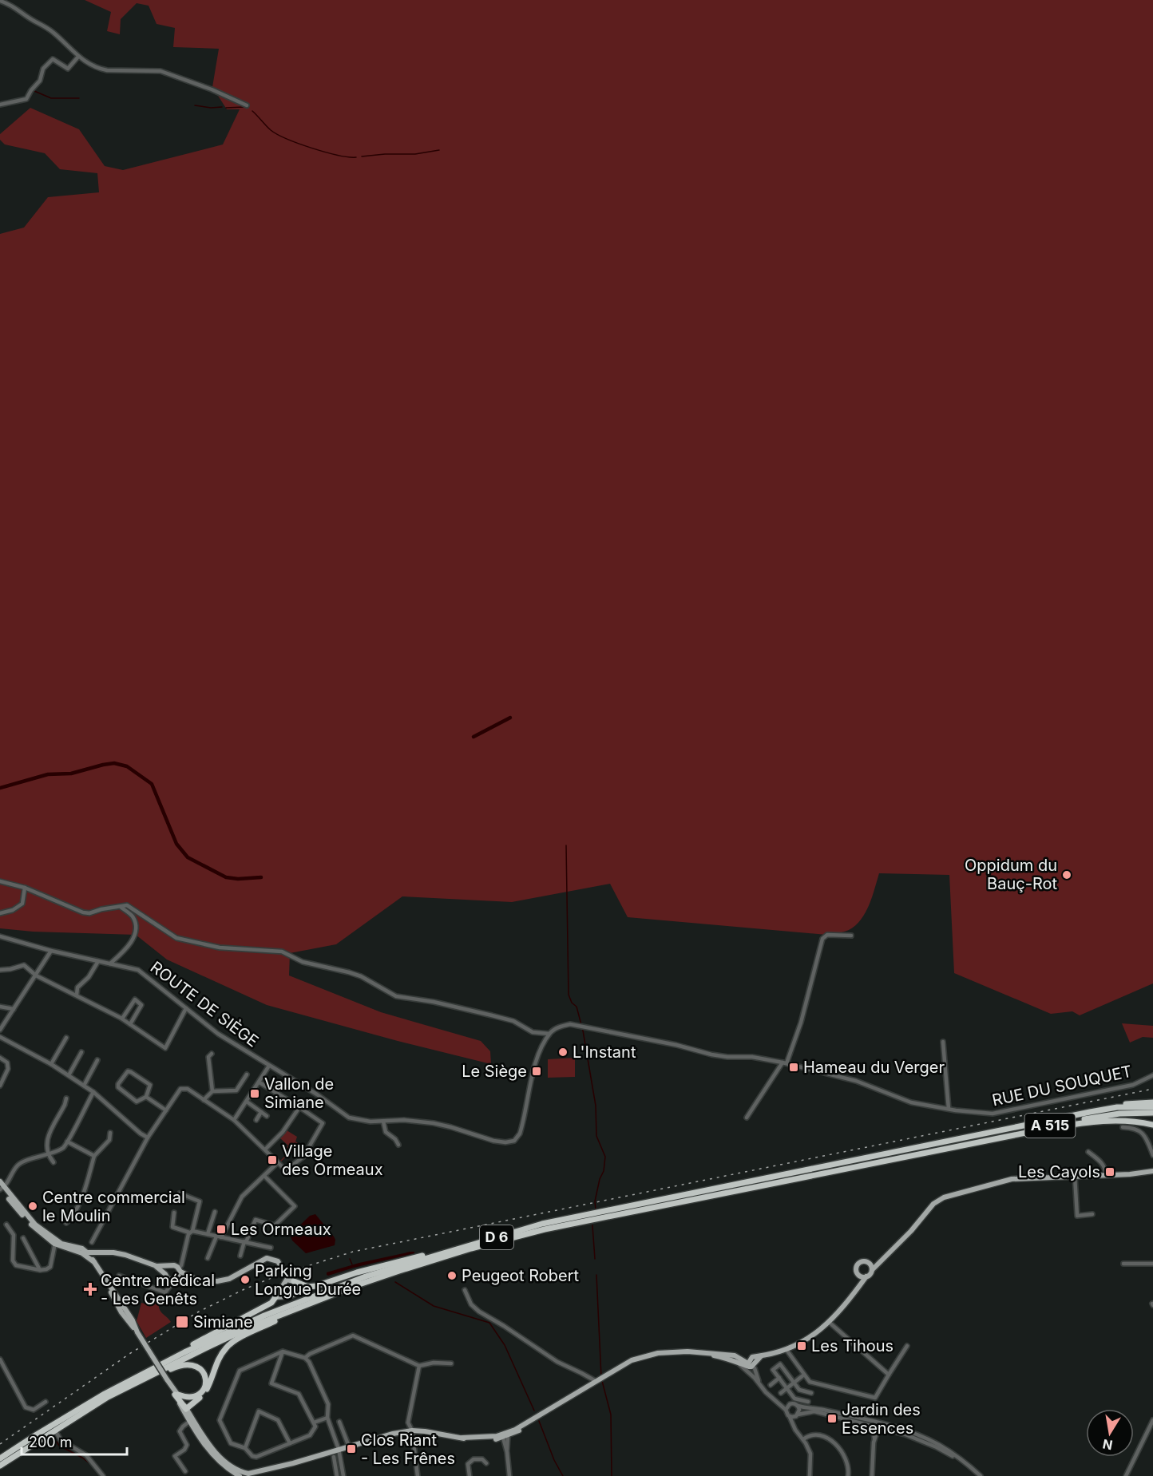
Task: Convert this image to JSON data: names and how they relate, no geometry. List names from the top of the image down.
{
  "streets": {
    "highway": ["A 515", "D 6"],
    "street": ["ROUTE DE SIÈGE", "RUE DU SOUQUET"]
  },
  "crossings": [
    ["ROUTE DE SIÈGE", "RUE DU SOUQUET"],
    ["A 515", "D 6"]
  ],
  "places": {
    "other": [
      "Oppidum du Bauç-Rot",
      "L'Instant",
      "Centre commercial le Moulin",
      "Peugeot Robert",
      "Parking Longue Durée"
    ],
    "transit": [
      "Hameau du Verger",
      "Le Siège",
      "Vallon de Simiane",
      "Village des Ormeaux",
      "Les Cayols",
      "Les Ormeaux",
      "Simiane",
      "Les Tihous",
      "Jardin des Essences",
      "Clos Riant - Les Frênes"
    ],
    "health": ["Centre médical - Les Genêts"]
  },
  "scale_bar": "200 m",
  "north": "bottom"
}
